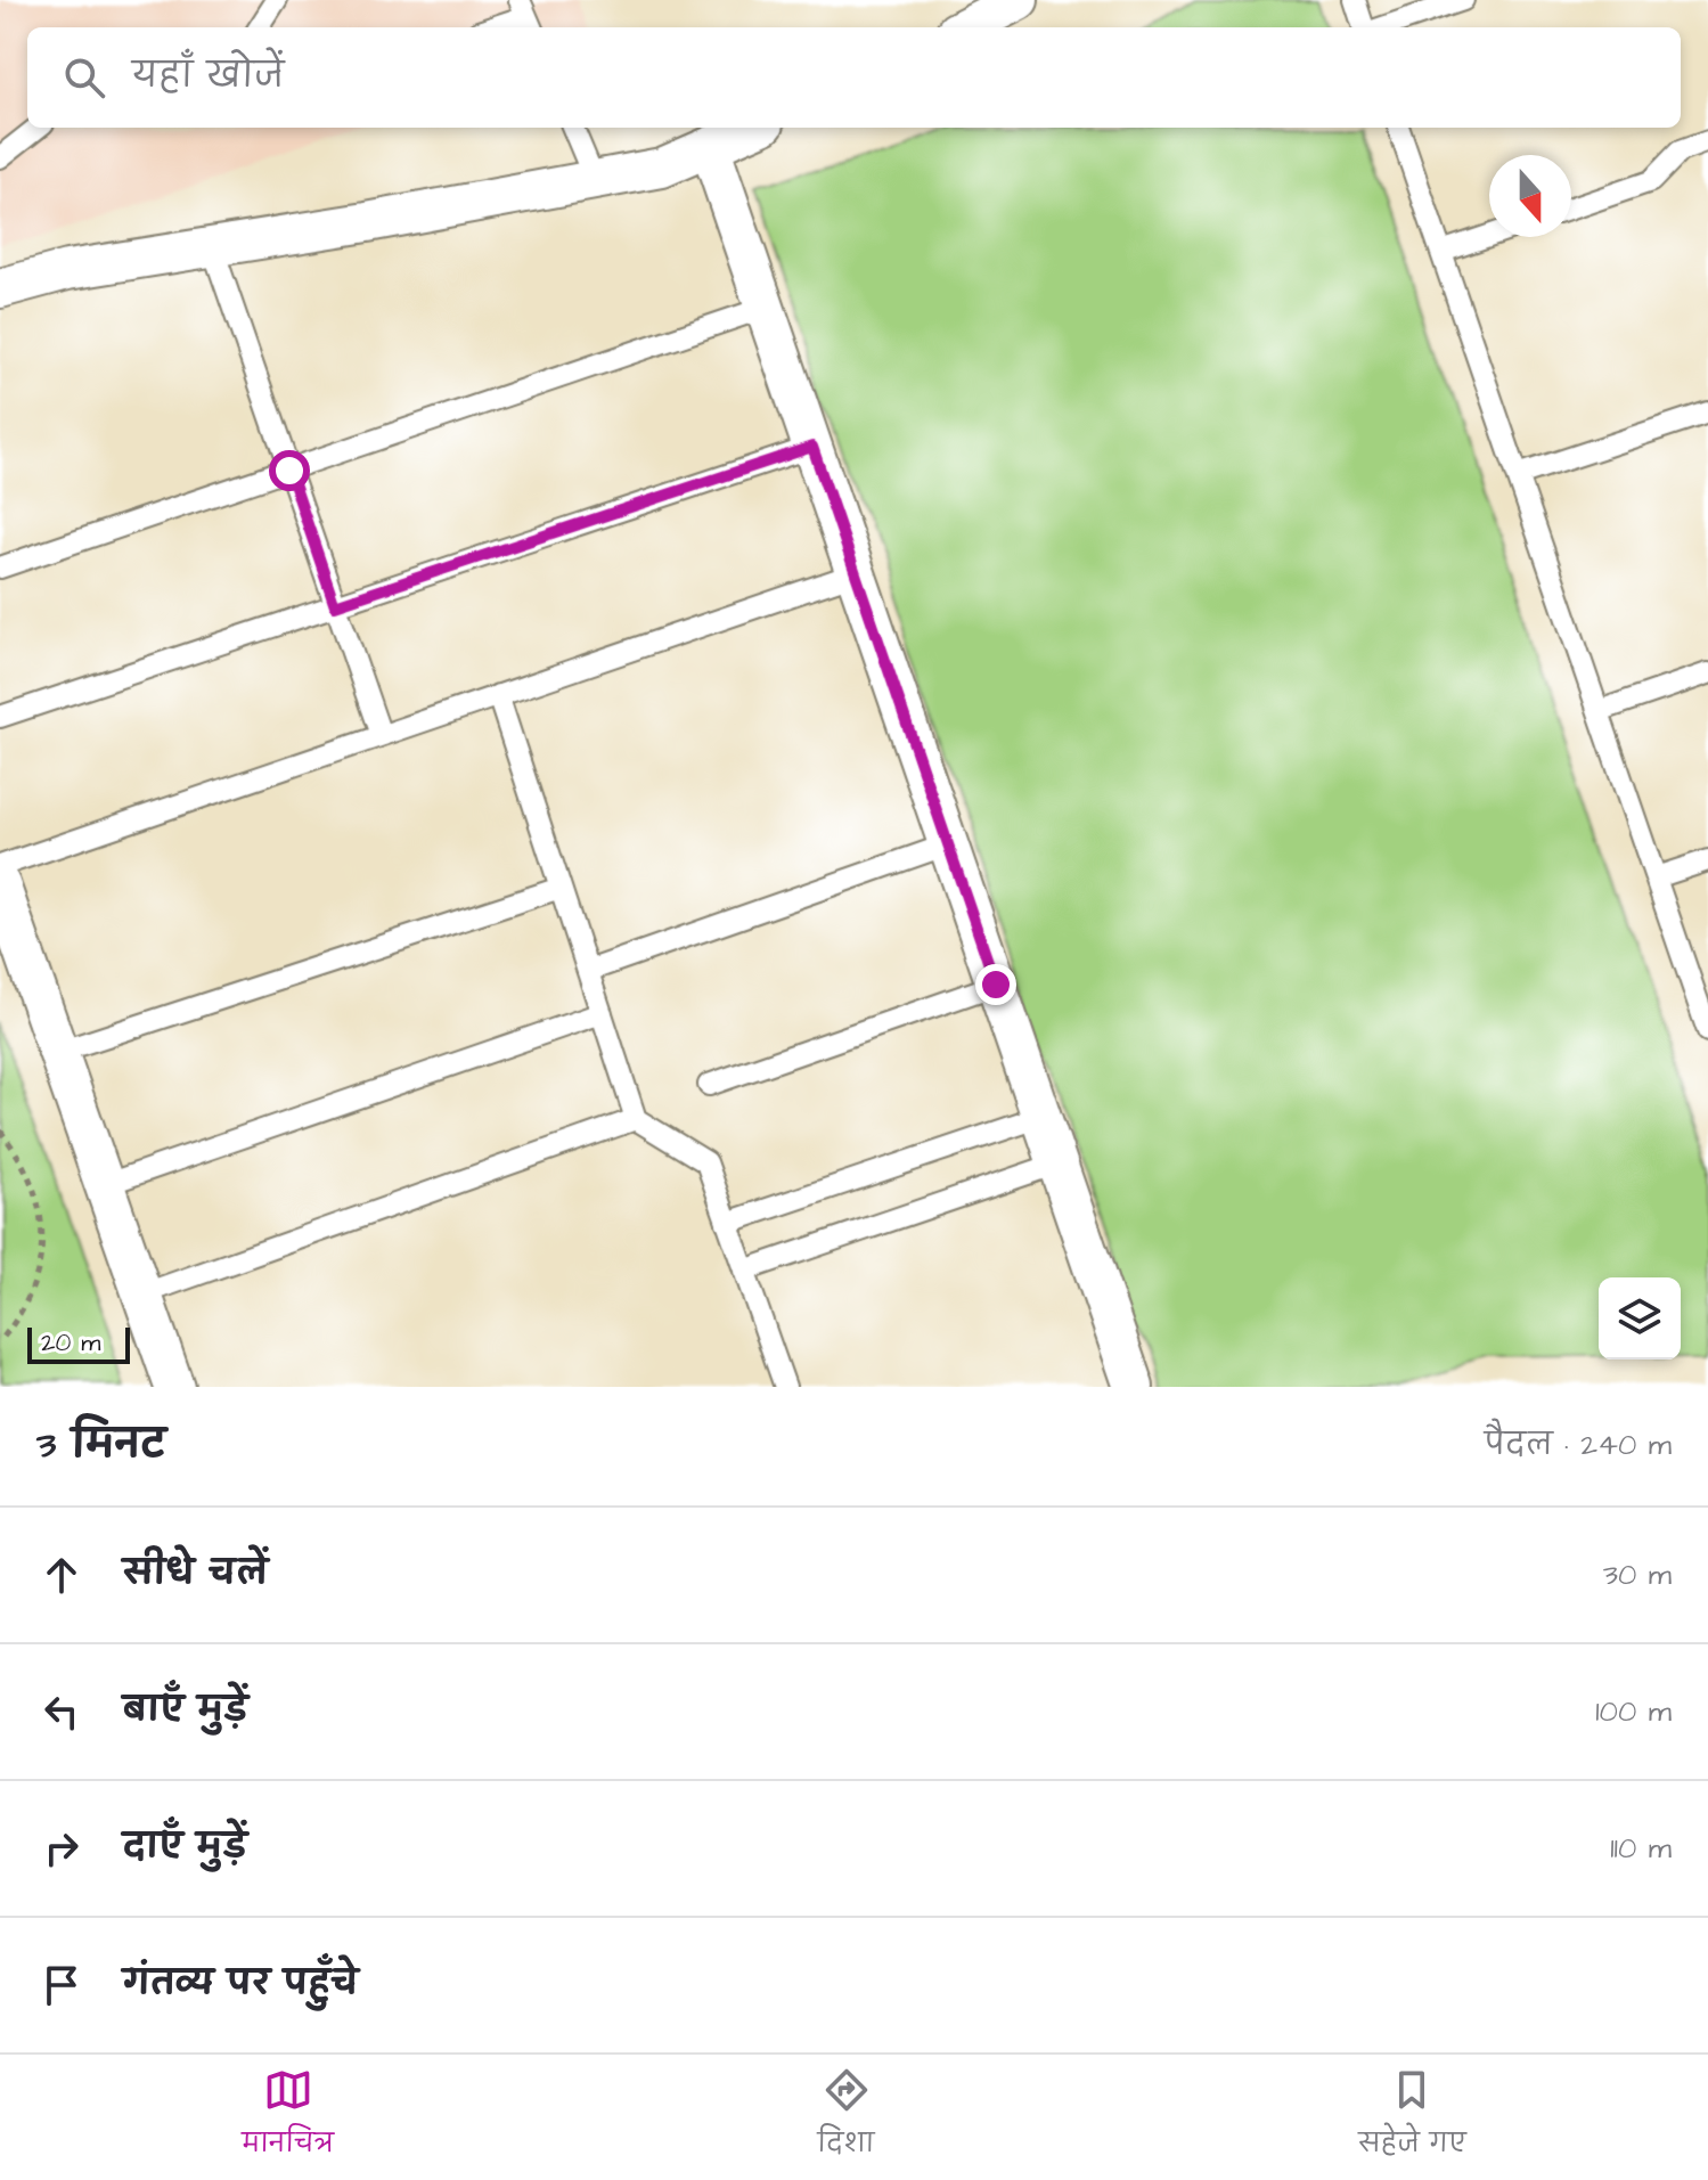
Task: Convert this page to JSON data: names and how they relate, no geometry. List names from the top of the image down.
{
  "scale_bar": "20 m",
  "north": "bottom",
  "page": {
    "search": "यहाँ खोजें",
    "scale": "20 m",
    "heading": ["3 मिनट", "पैदल · 240 m"],
    "list": [
      ["सीधे चलें", "30 m"],
      ["बाएँ मुड़ें", "100 m"],
      ["दाएँ मुड़ें", "110 m"],
      "गंतव्य पर पहुँचे"
    ],
    "nav": ["मानचित्र", "दिशा", "सहेजे गए"]
  }
}
